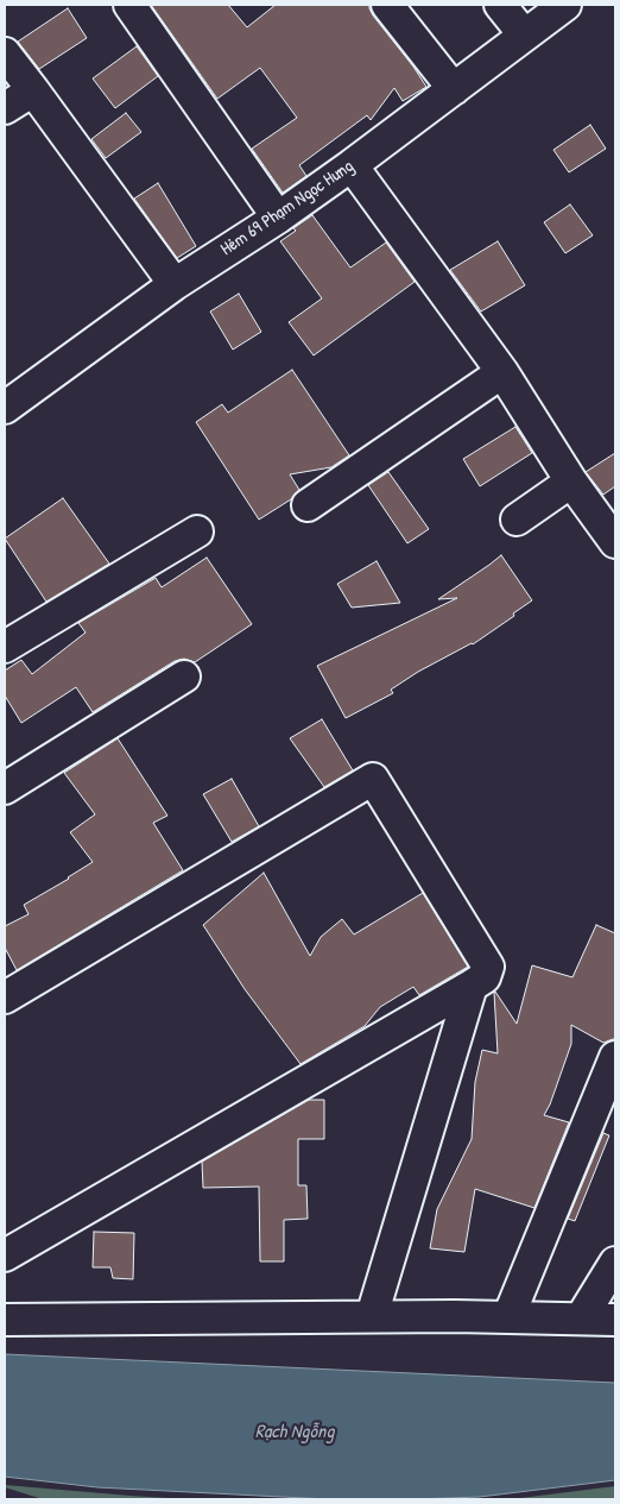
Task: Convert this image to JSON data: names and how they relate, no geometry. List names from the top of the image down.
{
  "streets": {
    "street": ["Hẻm 69 Phạm Ngọc Hưng"]
  },
  "water": ["Rạch Ngỗng"]
}
